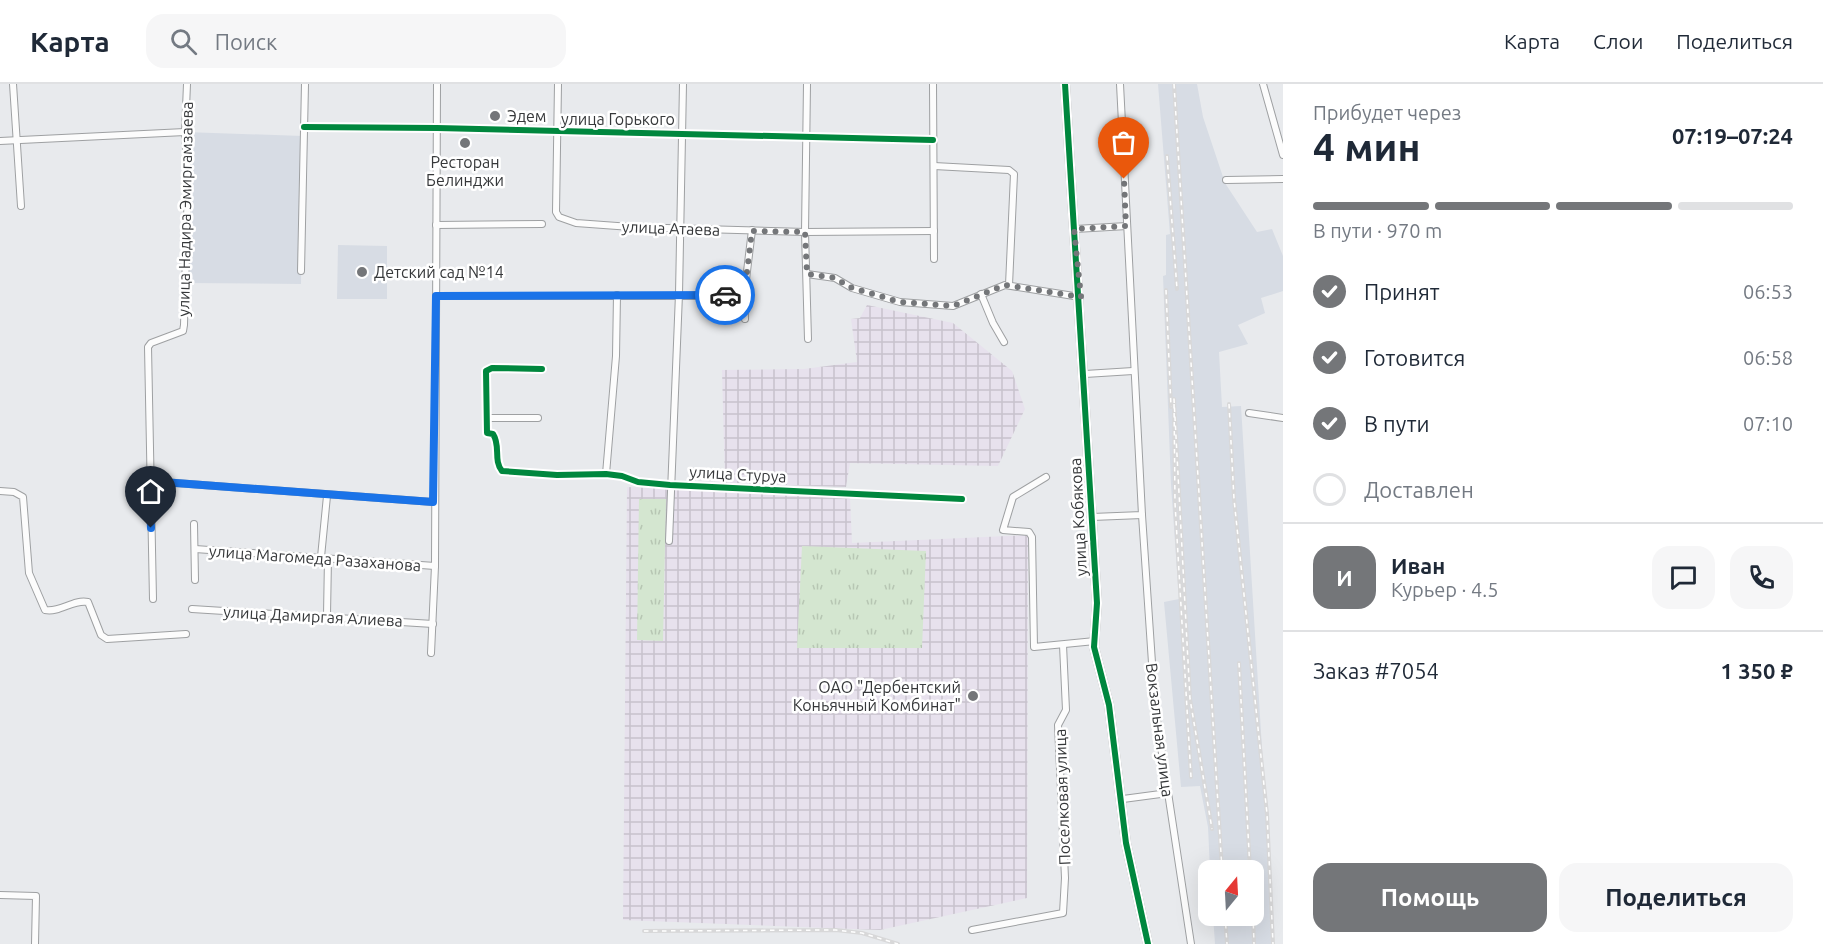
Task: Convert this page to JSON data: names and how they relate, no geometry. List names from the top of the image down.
{
  "streets": {
    "street": [
      "улица Горького",
      "улица Надира Эмиргамзаева",
      "улица Атаева",
      "улица Стуруа",
      "улица Кобякова",
      "улица Магомеда Разаханова",
      "улица Дамиргая Алиева",
      "Вокзальная улица",
      "Поселковая улица"
    ]
  },
  "crossings": [
    ["улица Горького", "улица Атаева"]
  ],
  "places": [
    "Эдем",
    "Ресторан Белинджи",
    "Детский сад №14",
    "ОАО \"Дербентский Коньячный Комбинат\""
  ],
  "north": "top",
  "page": {
    "header": "Карта",
    "search": "Поиск",
    "nav": ["Карта", "Слои", "Поделиться"],
    "heading": ["4 мин", "Прибудет через", "07:19–07:24"],
    "panel": [
      "Иван",
      "Курьер · 4.5",
      "Заказ #7054",
      "1 350 ₽"
    ],
    "bar": "В пути · 970 m",
    "list": [
      ["Принят", "06:53"],
      ["Готовится", "06:58"],
      ["В пути", "07:10"],
      "Доставлен"
    ],
    "round": "И",
    "buttons": ["Помощь", "Поделиться"]
  }
}
